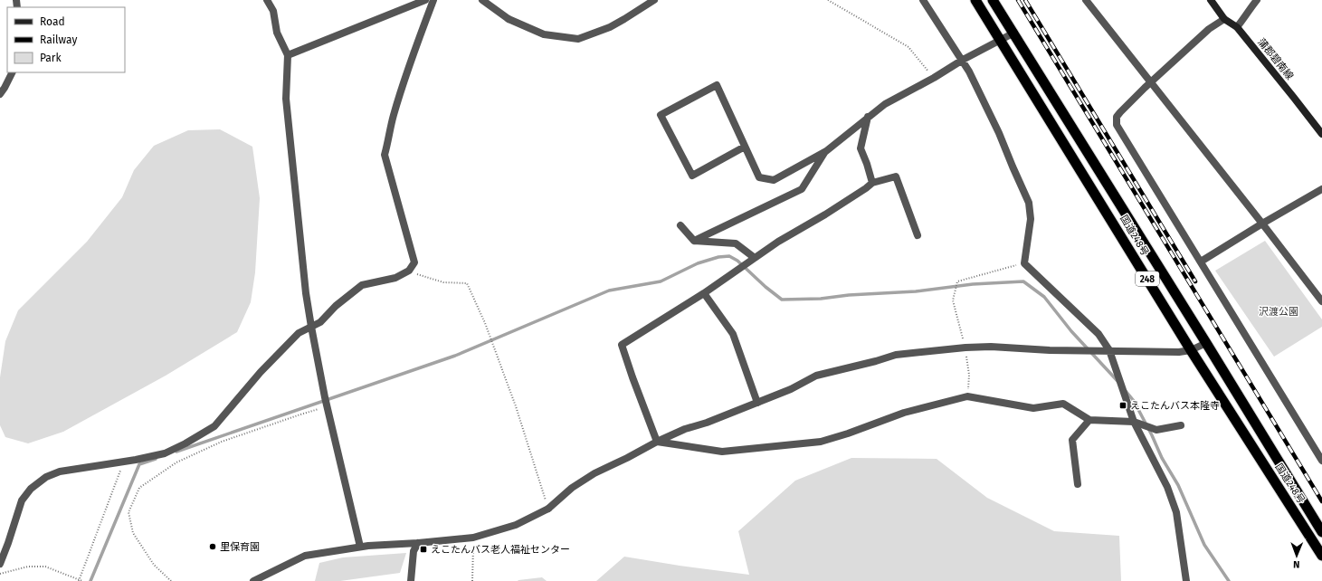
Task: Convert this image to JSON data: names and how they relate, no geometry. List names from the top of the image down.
{
  "streets": {
    "highway": ["国道248号", "248"],
    "main road": ["蒲郡碧南線"]
  },
  "parks": ["沢渡公園"],
  "places": {
    "transit": ["えこたんバス本隆寺", "えこたんバス老人福祉センター"],
    "other": ["里保育園"]
  },
  "legend": ["Road", "Railway", "Park"],
  "north": "bottom"
}
